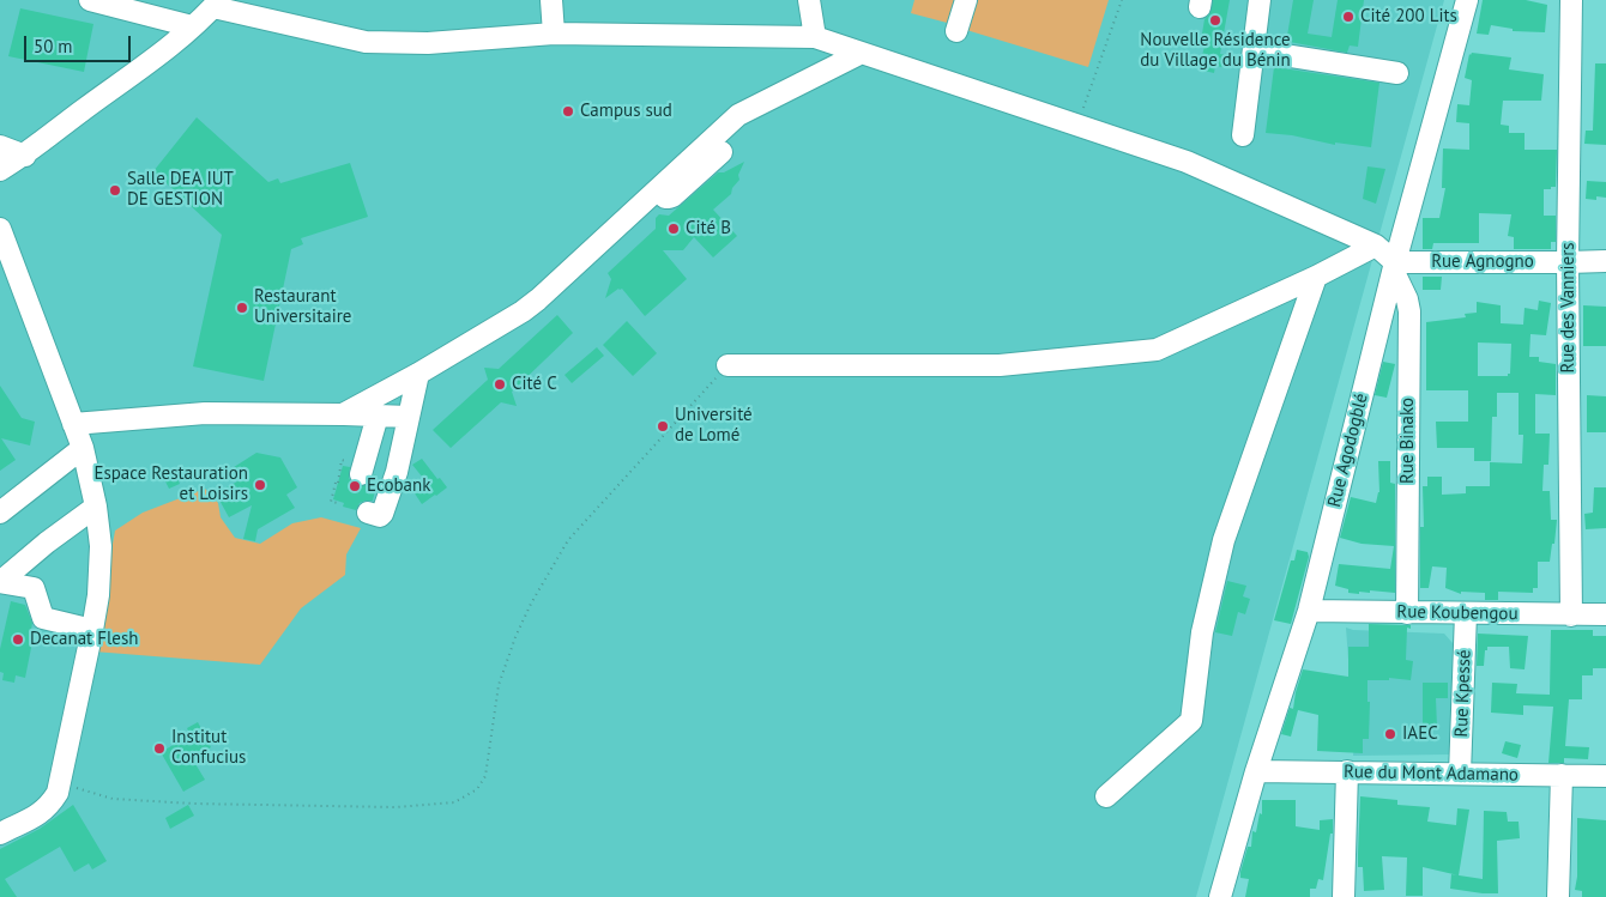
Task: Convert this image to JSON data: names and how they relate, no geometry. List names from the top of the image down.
{
  "streets": {
    "street": [
      "Rue Agnogno",
      "Rue des Vanniers",
      "Rue Binako",
      "Rue Agodogblé",
      "Rue Koubengou",
      "Rue Kpessé",
      "Rue du Mont Adamano"
    ]
  },
  "crossings": [
    ["Rue Agnogno", "Rue des Vanniers"],
    ["Rue Agnogno", "Rue Binako"],
    ["Rue Agnogno", "Rue Agodogblé"],
    ["Rue des Vanniers", "Rue Koubengou"],
    ["Rue Binako", "Rue Agodogblé"],
    ["Rue Binako", "Rue Koubengou"],
    ["Rue Agodogblé", "Rue Koubengou"],
    ["Rue Agodogblé", "Rue du Mont Adamano"],
    ["Rue Koubengou", "Rue Kpessé"],
    ["Rue Kpessé", "Rue du Mont Adamano"]
  ],
  "places": [
    "Cité 200 Lits",
    "Nouvelle Résidence du Village du Bénin",
    "Campus sud",
    "Salle DEA IUT DE GESTION",
    "Cité B",
    "Restaurant Universitaire",
    "Cité C",
    "Université de Lomé",
    "Espace Restauration et Loisirs",
    "Ecobank",
    "Decanat Flesh",
    "IAEC",
    "Institut Confucius"
  ],
  "scale_bar": "50 m"
}
